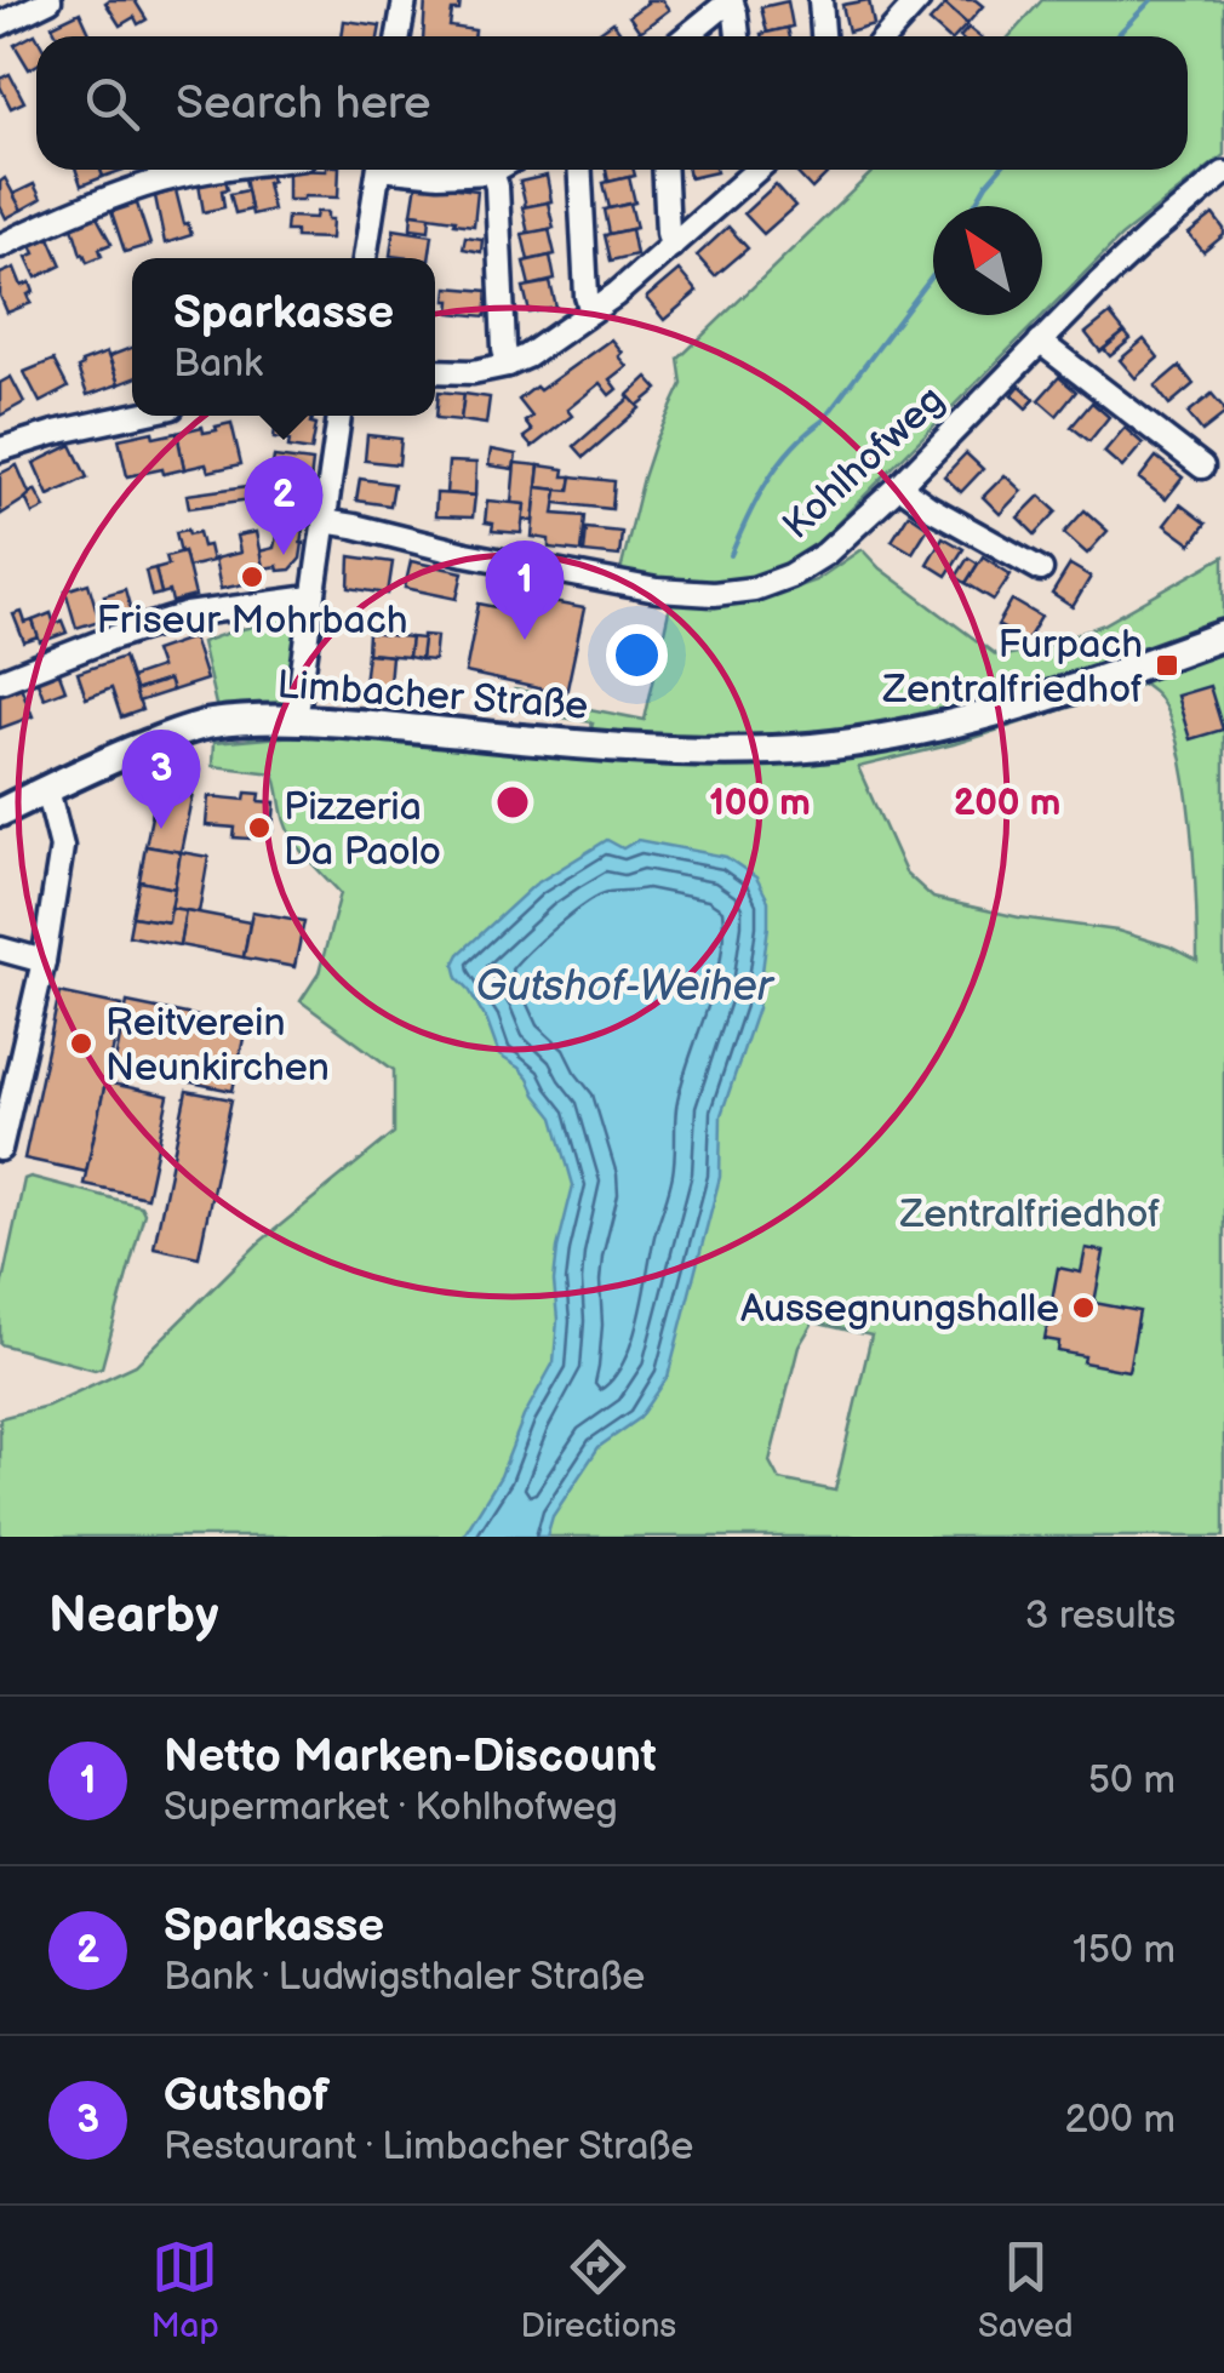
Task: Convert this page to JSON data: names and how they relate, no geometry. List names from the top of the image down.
{
  "streets": {
    "main road": ["Limbacher Straße"],
    "street": ["Kohlhofweg"]
  },
  "water": ["Gutshof-Weiher"],
  "parks": ["Zentralfriedhof"],
  "places": {
    "other": [
      "Friseur Mohrbach",
      "Pizzeria Da Paolo",
      "Reitverein Neunkirchen",
      "Aussegnungshalle"
    ],
    "transit": ["Furpach Zentralfriedhof"]
  },
  "north": "top left",
  "page": {
    "search": "Search here",
    "popup": ["Sparkasse", "Bank"],
    "pins": ["2", "1", "3"],
    "heading": ["Nearby", "3 results"],
    "list": [
      {
        "mark": "1",
        "name": "Netto Marken-Discount",
        "note": "Supermarket · Kohlhofweg",
        "value": "50 m"
      },
      {
        "mark": "2",
        "name": "Sparkasse",
        "note": "Bank · Ludwigsthaler Straße",
        "value": "150 m"
      },
      {
        "mark": "3",
        "name": "Gutshof",
        "note": "Restaurant · Limbacher Straße",
        "value": "200 m"
      }
    ],
    "nav": ["Map", "Directions", "Saved"]
  },
  "rings": ["100 m", "200 m"]
}
